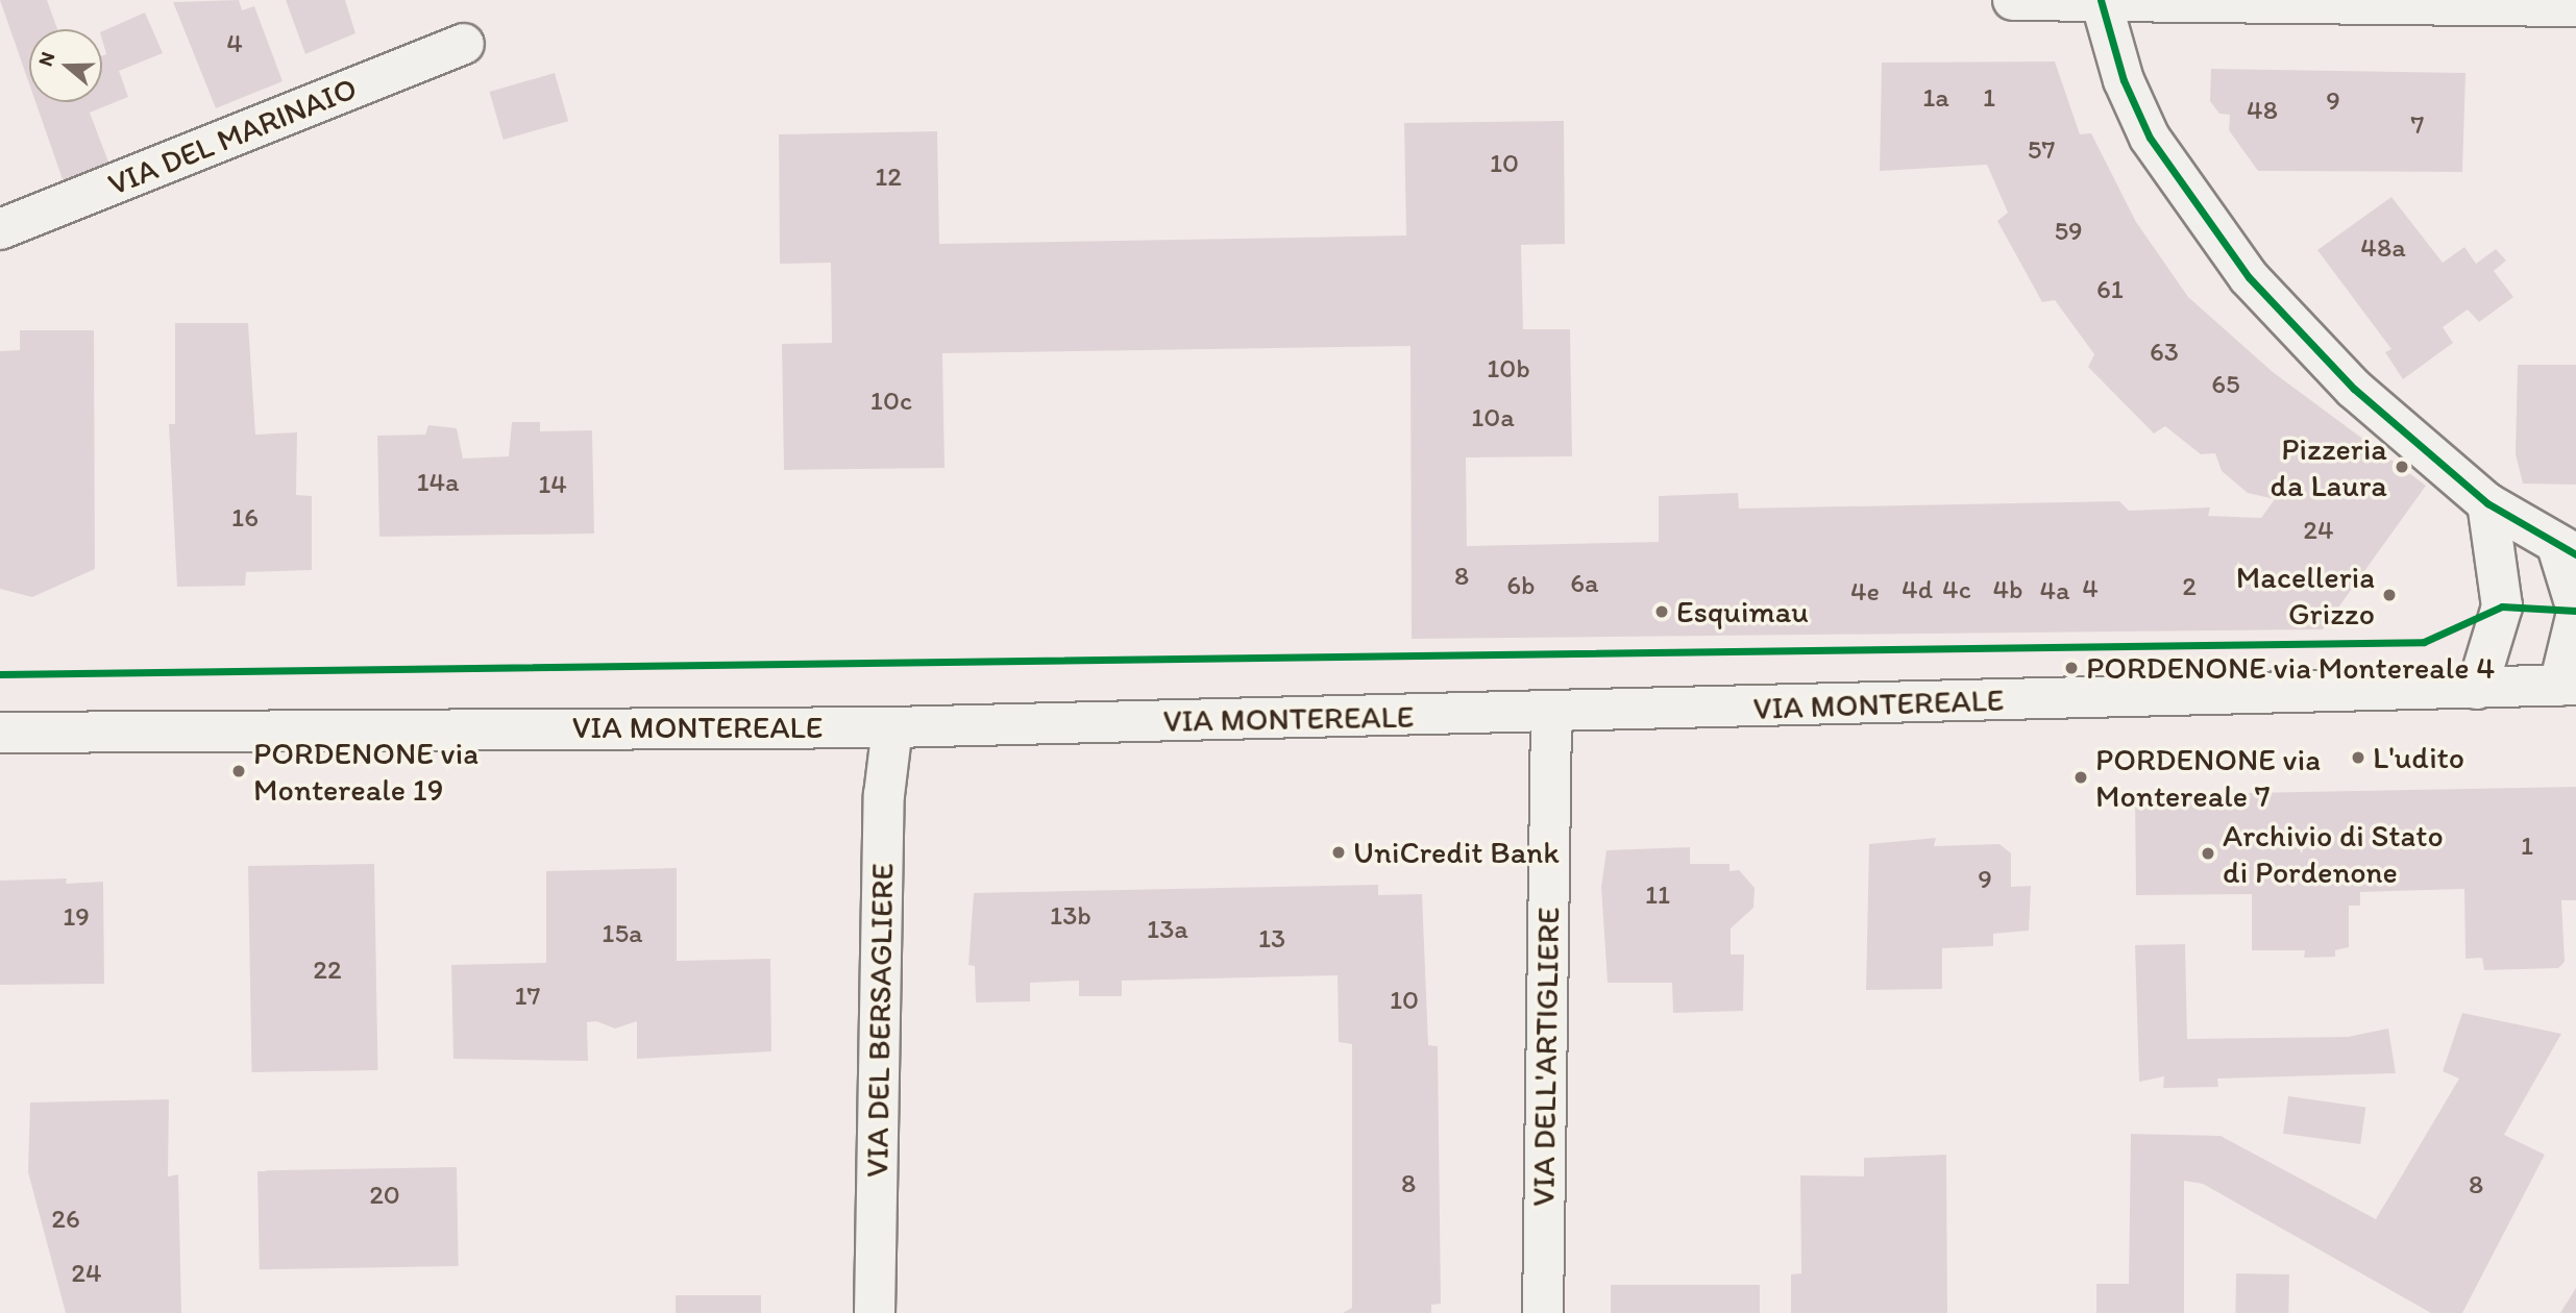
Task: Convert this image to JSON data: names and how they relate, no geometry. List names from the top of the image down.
{
  "streets": {
    "street": [
      "VIA DEL MARINAIO",
      "VIA MONTEREALE",
      "VIA DEL BERSAGLIERE",
      "VIA DELL'ARTIGLIERE"
    ]
  },
  "crossings": [
    ["VIA MONTEREALE", "VIA DEL BERSAGLIERE"],
    ["VIA MONTEREALE", "VIA DELL'ARTIGLIERE"]
  ],
  "places": [
    "Pizzeria da Laura",
    "Macelleria Grizzo",
    "Esquimau",
    "PORDENONE via Montereale 4",
    "L'udito",
    "PORDENONE via Montereale 19",
    "PORDENONE via Montereale 7",
    "UniCredit Bank",
    "Archivio di Stato di Pordenone"
  ],
  "house_numbers": [
    "4",
    "1a",
    "1",
    "9",
    "48",
    "7",
    "57",
    "10",
    "12",
    "59",
    "48a",
    "61",
    "63",
    "10b",
    "65",
    "10c",
    "10a",
    "14a",
    "14",
    "16",
    "24",
    "8",
    "6a",
    "6b",
    "2",
    "4",
    "4d",
    "4c",
    "4b",
    "4a",
    "4e",
    "1",
    "9",
    "11",
    "13b",
    "19",
    "13a",
    "15a",
    "13",
    "22",
    "17",
    "10",
    "8",
    "8",
    "20",
    "26",
    "24"
  ],
  "north": "left"
}
